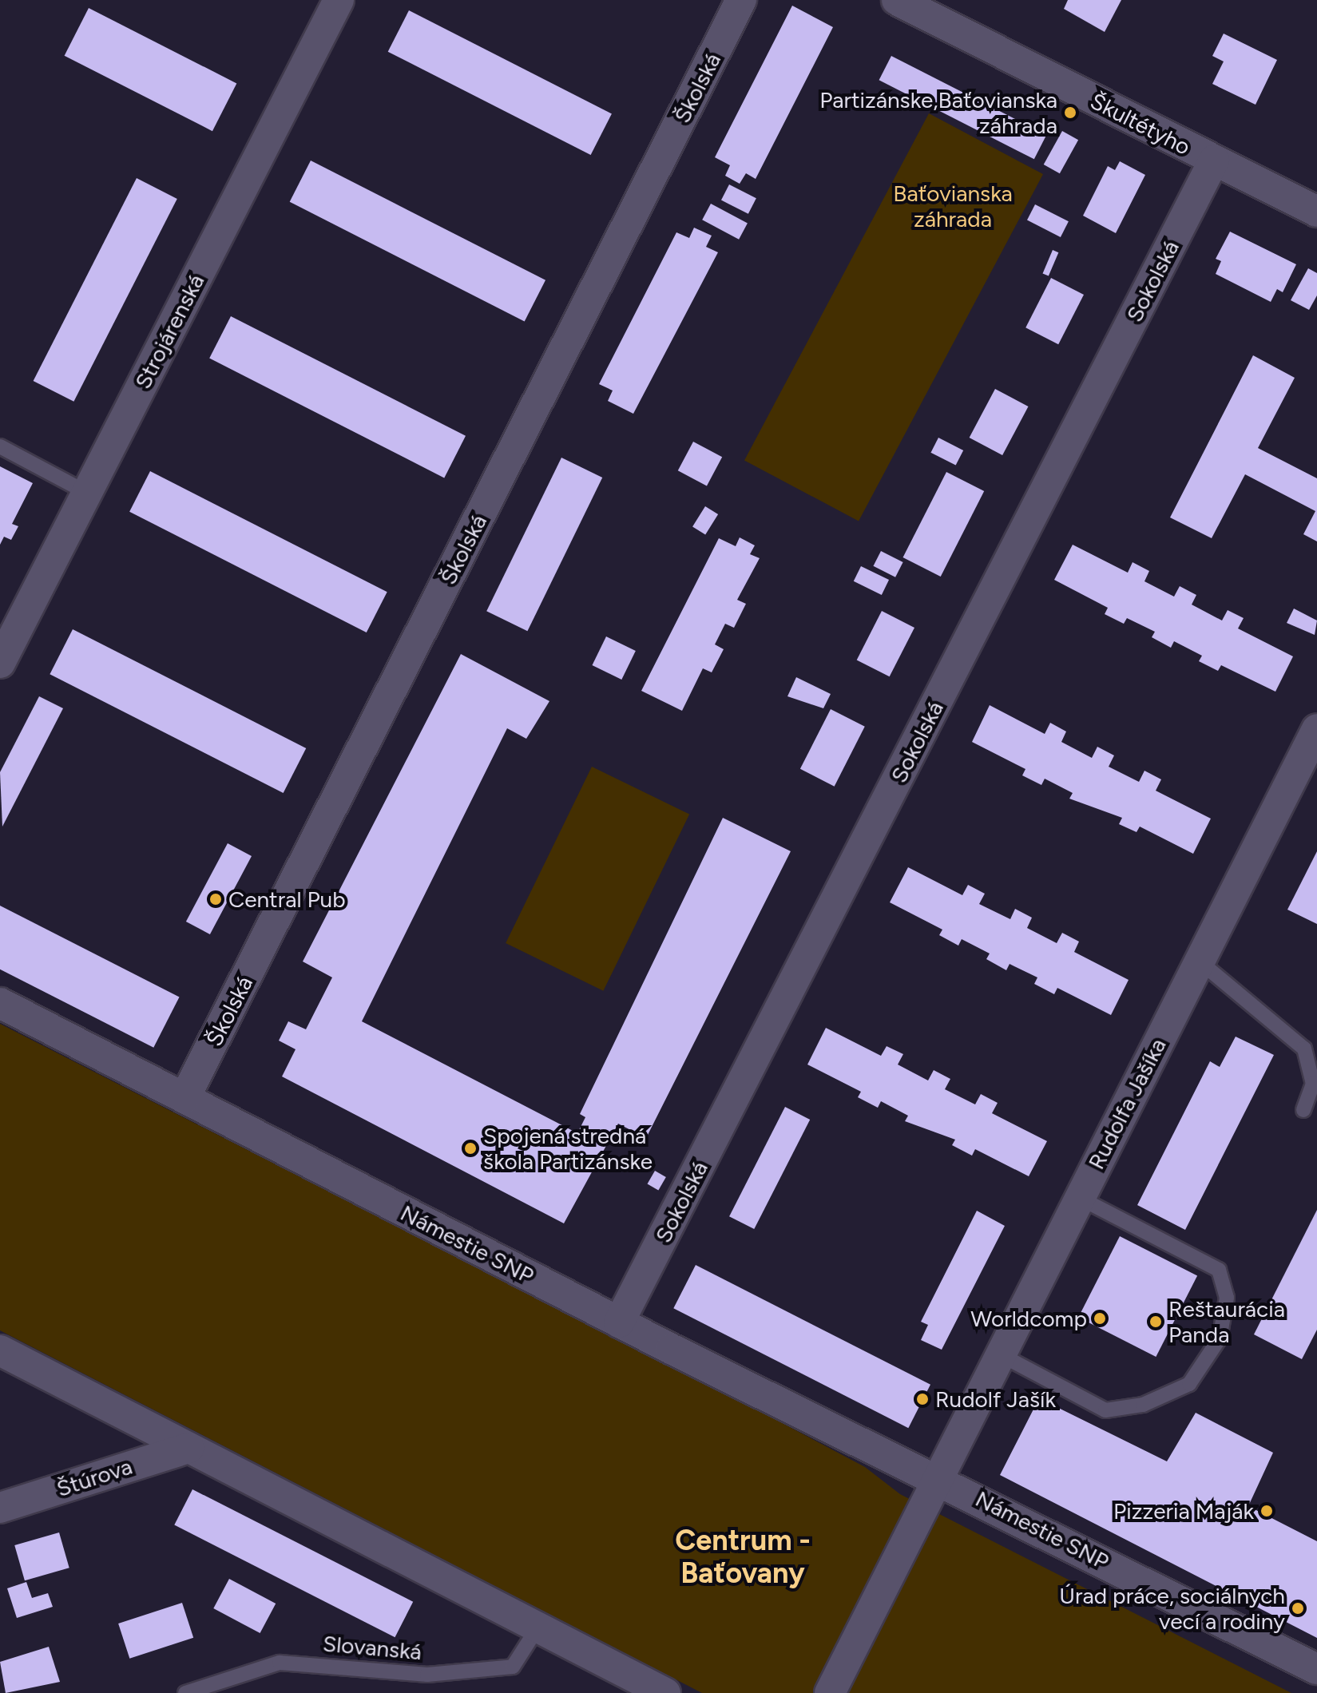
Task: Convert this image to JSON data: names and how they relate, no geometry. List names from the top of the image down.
{
  "streets": {
    "street": [
      "Školská",
      "Škultétyho",
      "Sokolská",
      "Strojárenská",
      "Rudolfa Jašíka",
      "Námestie SNP",
      "Štúrova"
    ],
    "lane": ["Slovanská"]
  },
  "crossings": [
    ["Školská", "Námestie SNP"],
    ["Škultétyho", "Sokolská"],
    ["Sokolská", "Námestie SNP"],
    ["Rudolfa Jašíka", "Námestie SNP"]
  ],
  "districts": ["Centrum - Baťovany"],
  "parks": ["Baťovianska záhrada"],
  "places": [
    "Partizánske,Baťovianska záhrada",
    "Central Pub",
    "Spojená stredná škola Partizánske",
    "Worldcomp",
    "Reštaurácia Panda",
    "Rudolf Jašík",
    "Pizzeria Maják",
    "Úrad práce, sociálnych vecí a rodiny"
  ]
}
